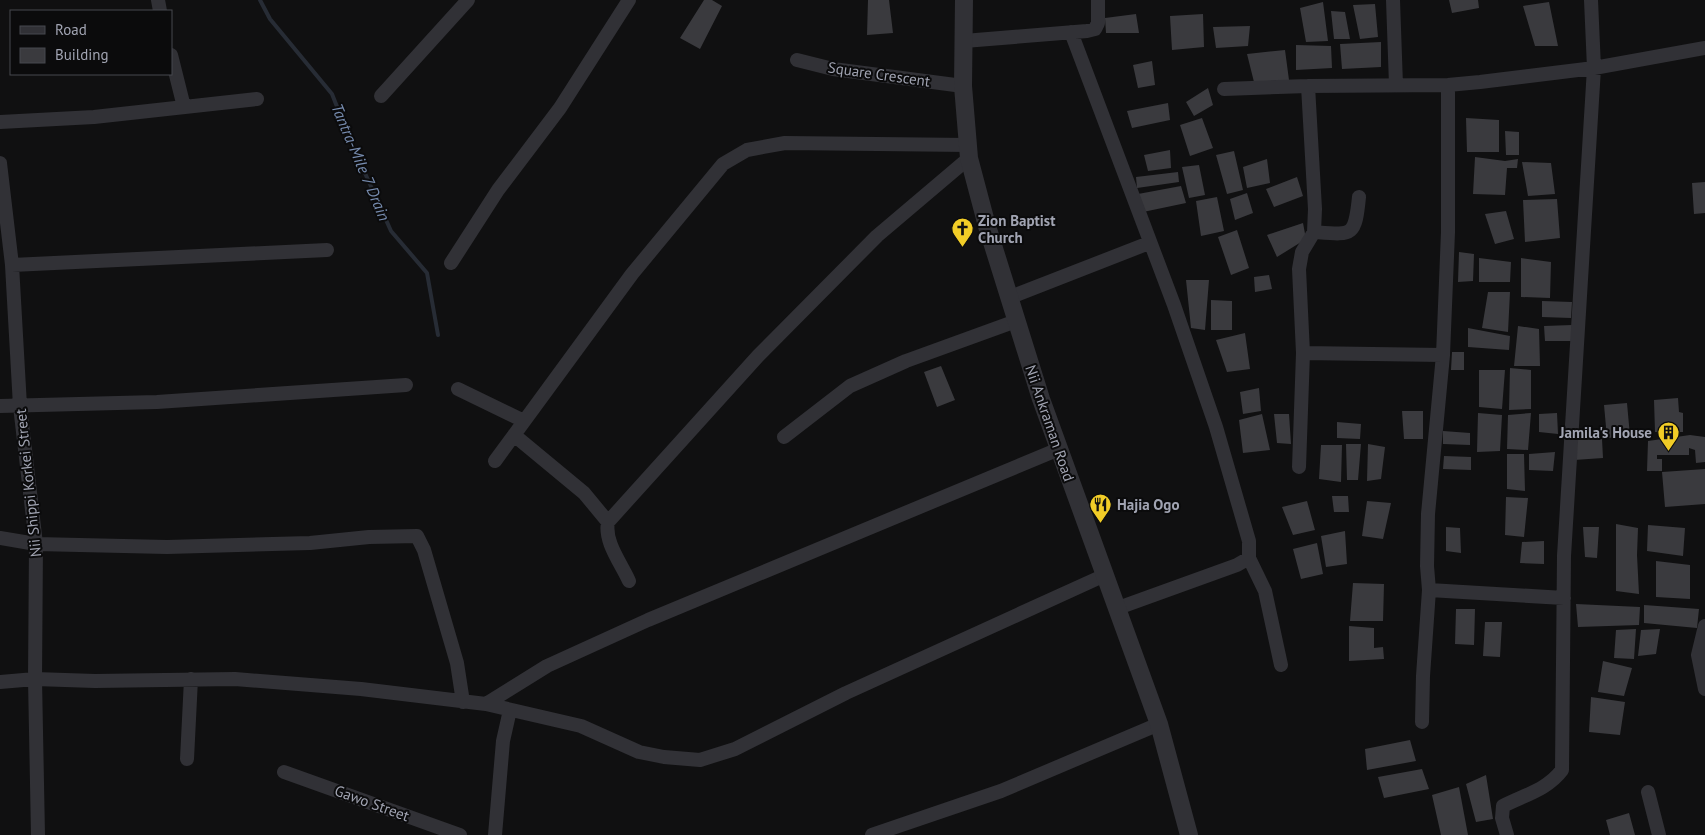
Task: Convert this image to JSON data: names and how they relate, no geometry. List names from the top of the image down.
{
  "streets": {
    "street": [
      "Square Crescent",
      "Nii Ankraman Road",
      "Nii Shippi Korkei Street",
      "Gawo Street"
    ]
  },
  "crossings": [
    ["Square Crescent", "Nii Ankraman Road"]
  ],
  "water": ["Tantra-Mile 7 Drain"],
  "places": {
    "church": ["Zion Baptist Church"],
    "building": ["Jamila's House"],
    "restaurant": ["Hajia Ogo"]
  },
  "legend": ["Road", "Building"]
}
